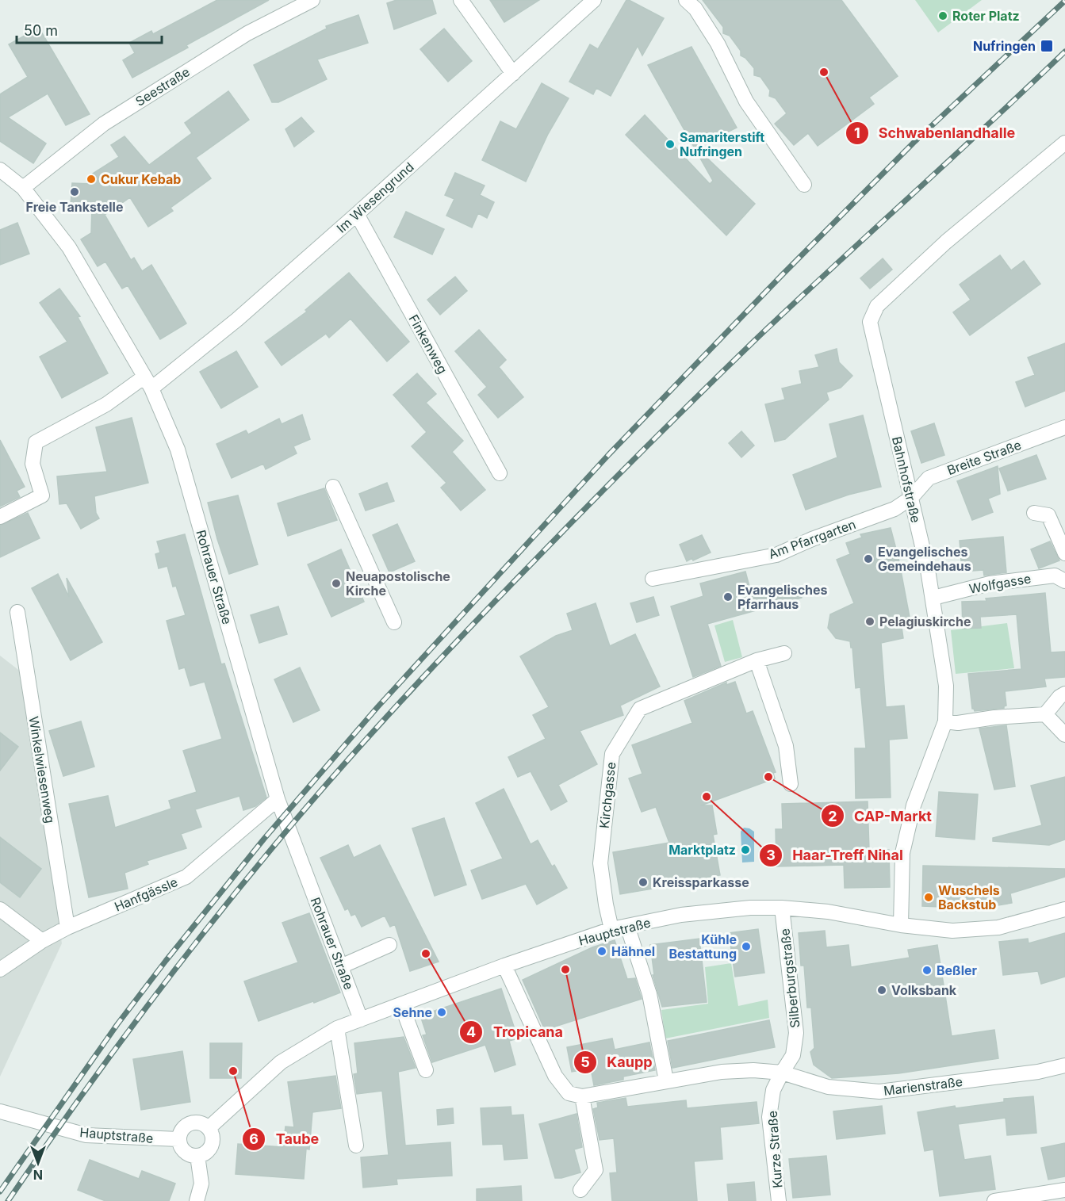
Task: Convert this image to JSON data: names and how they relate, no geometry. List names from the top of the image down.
{
  "streets": {
    "street": [
      "Seestraße",
      "Im Wiesengrund",
      "Finkenweg",
      "Breite Straße",
      "Bahnhofstraße",
      "Am Pfarrgarten",
      "Rohrauer Straße",
      "Wolfgasse",
      "Winkelwiesenweg",
      "Kirchgasse",
      "Hanfgässle",
      "Hauptstraße",
      "Silberburgstraße",
      "Marienstraße",
      "Kurze Straße"
    ]
  },
  "crossings": [
    ["Seestraße", "Rohrauer Straße"],
    ["Im Wiesengrund", "Finkenweg"],
    ["Im Wiesengrund", "Rohrauer Straße"],
    ["Breite Straße", "Bahnhofstraße"],
    ["Breite Straße", "Am Pfarrgarten"],
    ["Bahnhofstraße", "Am Pfarrgarten"],
    ["Bahnhofstraße", "Wolfgasse"],
    ["Bahnhofstraße", "Hauptstraße"],
    ["Rohrauer Straße", "Hanfgässle"],
    ["Rohrauer Straße", "Hauptstraße"],
    ["Winkelwiesenweg", "Hanfgässle"],
    ["Kirchgasse", "Hauptstraße"],
    ["Hauptstraße", "Silberburgstraße"],
    ["Silberburgstraße", "Marienstraße"],
    ["Silberburgstraße", "Kurze Straße"],
    ["Marienstraße", "Kurze Straße"]
  ],
  "places": {
    "other": [
      "Roter Platz",
      "Schwabenlandhalle",
      "Samariterstift Nufringen",
      "Cukur Kebab",
      "Freie Tankstelle",
      "Evangelisches Gemeindehaus",
      "Neuapostolische Kirche",
      "Evangelisches Pfarrhaus",
      "Pelagiuskirche",
      "CAP-Markt",
      "Haar-Treff Nihal",
      "Marktplatz",
      "Kreissparkasse",
      "Wuschels Backstub",
      "Kühle Bestattung",
      "Hähnel",
      "Tropicana",
      "Kaupp",
      "Beßler",
      "Volksbank",
      "Sehne",
      "Taube"
    ],
    "transit": ["Nufringen"]
  },
  "scale_bar": "50 m",
  "north": "bottom"
}
